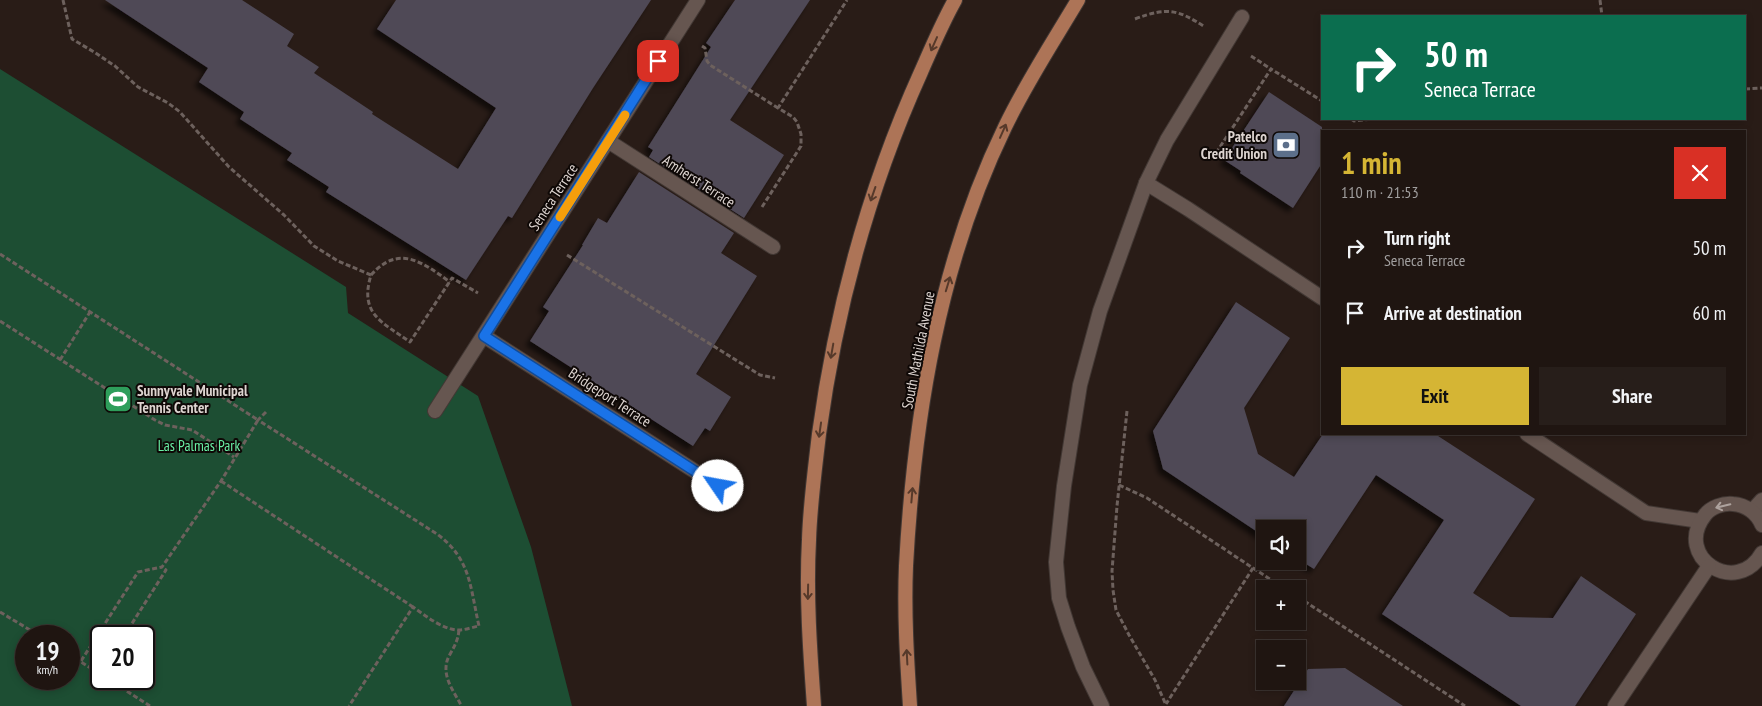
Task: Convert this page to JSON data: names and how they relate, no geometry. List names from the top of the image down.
{
  "streets": {
    "main road": ["South Mathilda Avenue"],
    "lane": ["Amherst Terrace", "Seneca Terrace", "Bridgeport Terrace"]
  },
  "crossings": [
    ["Amherst Terrace", "Seneca Terrace"],
    ["Seneca Terrace", "Bridgeport Terrace"]
  ],
  "parks": ["Las Palmas Park"],
  "places": {
    "bank": ["Patelco Credit Union"],
    "sports": ["Sunnyvale Municipal Tennis Center"]
  },
  "page": {
    "turn": ["50 m", "Seneca Terrace"],
    "heading": ["1 min", "110 m · 21:53"],
    "list": [
      {
        "name": "Turn right",
        "note": "Seneca Terrace",
        "value": "50 m"
      },
      {
        "name": "Arrive at destination",
        "value": "60 m"
      }
    ],
    "buttons": ["Exit", "Share"],
    "map_buttons": ["+", "−"],
    "speed": "19 km/h",
    "limit": "20"
  }
}
